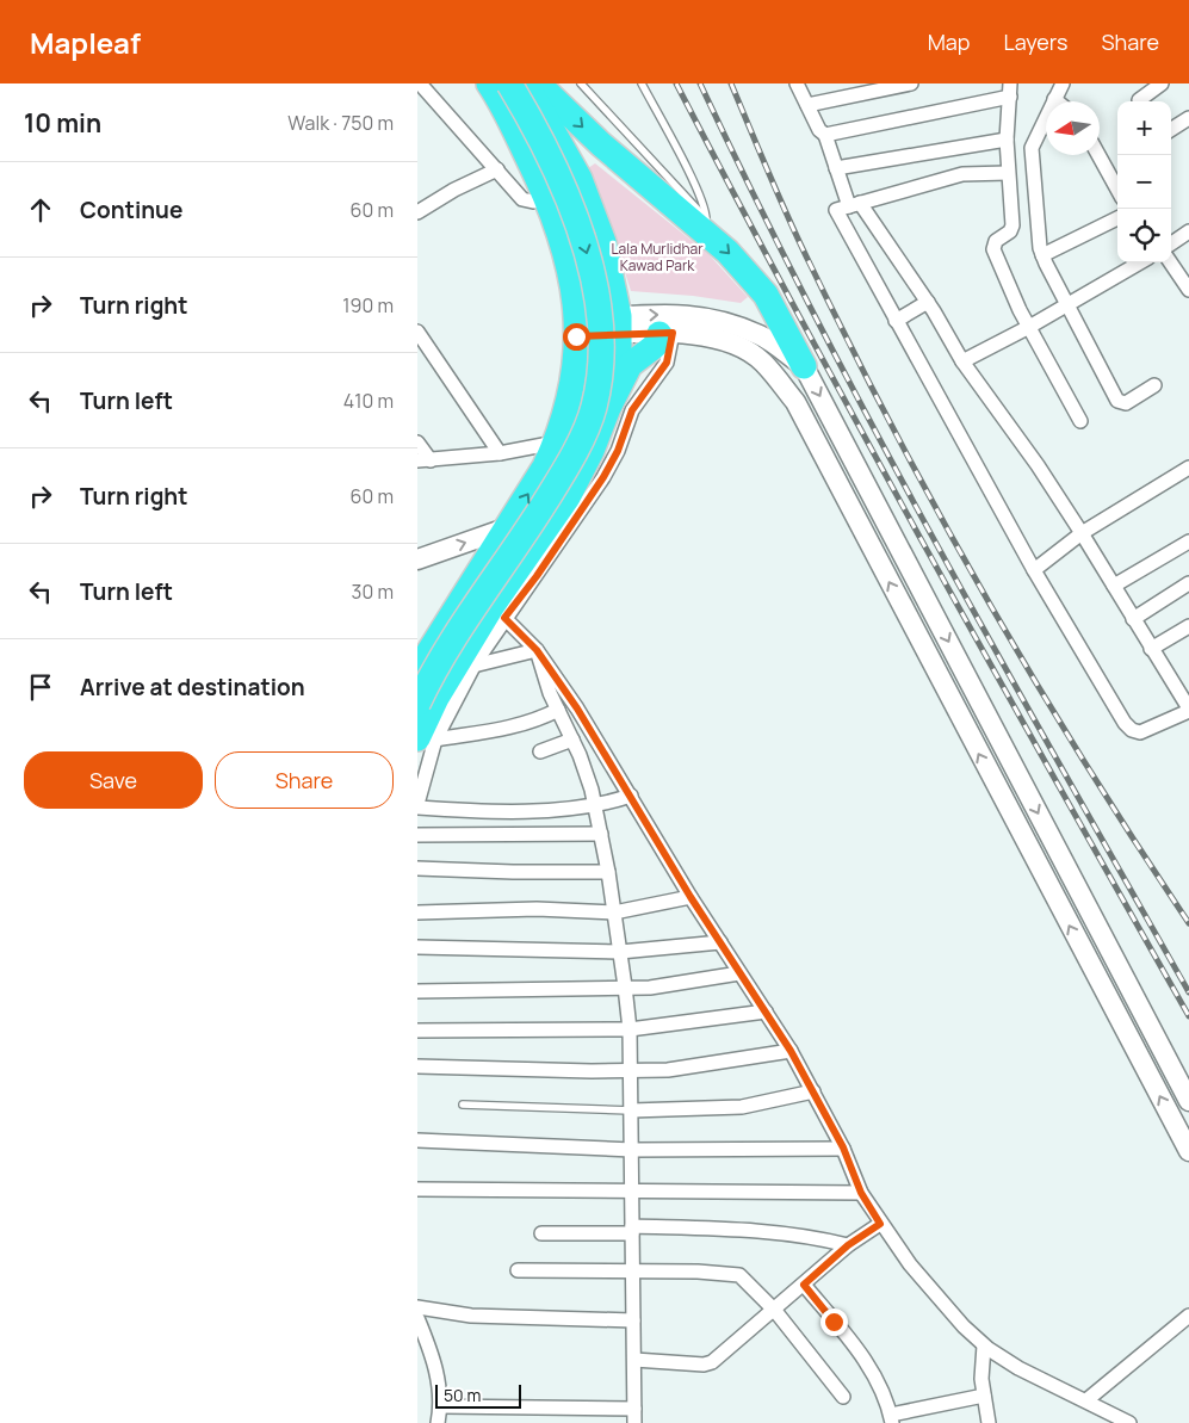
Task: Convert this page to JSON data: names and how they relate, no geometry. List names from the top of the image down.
{
  "parks": ["Lala Murlidhar Kawad Park"],
  "scale_bar": "50 m",
  "north": "left",
  "page": {
    "header": "Mapleaf",
    "nav": ["Map", "Layers", "Share"],
    "heading": ["10 min", "Walk · 750 m"],
    "map_buttons": ["+", "−"],
    "list": [
      ["Continue", "60 m"],
      ["Turn right", "190 m"],
      ["Turn left", "410 m"],
      ["Turn right", "60 m"],
      ["Turn left", "30 m"],
      "Arrive at destination"
    ],
    "buttons": ["Save", "Share"],
    "scale": "50 m"
  }
}
